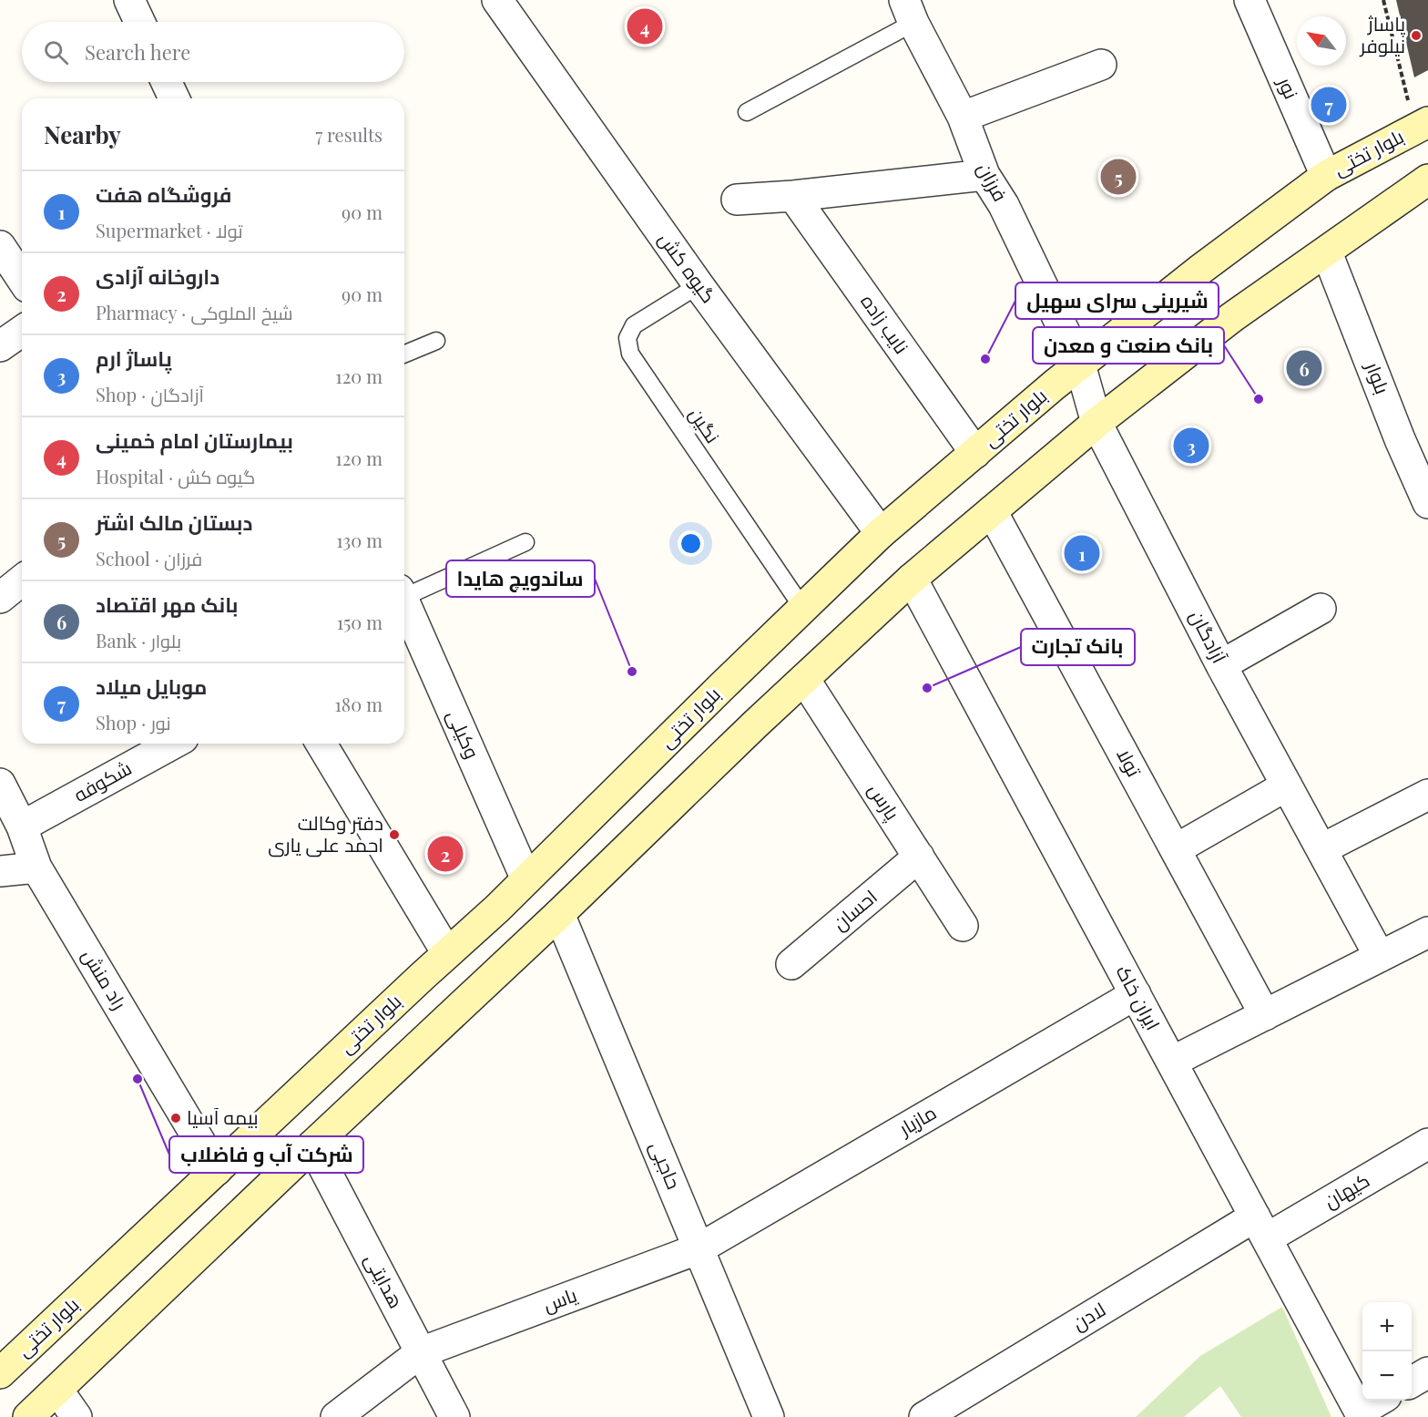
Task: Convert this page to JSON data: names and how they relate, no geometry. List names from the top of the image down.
{
  "streets": {
    "main road": ["بلوار تختی"],
    "street": [
      "نور",
      "فرزان",
      "گیوه کش",
      "نایب زاده",
      "بلوار",
      "آزادگان",
      "وکیلی",
      "تولا",
      "شکوفه",
      "پارس",
      "احسان",
      "راد منش",
      "ایران خاک",
      "مازیار",
      "حاجبی",
      "کیهان",
      "هدایتی",
      "یاس",
      "لادن"
    ],
    "lane": ["نگین"]
  },
  "crossings": [
    ["نور", "بلوار تختی"],
    ["بلوار تختی", "فرزان"],
    ["بلوار تختی", "گیوه کش"],
    ["بلوار تختی", "نایب زاده"],
    ["بلوار تختی", "نگین"],
    ["بلوار تختی", "وکیلی"],
    ["بلوار تختی", "راد منش"],
    ["فرزان", "آزادگان"],
    ["گیوه کش", "نگین"],
    ["شکوفه", "راد منش"],
    ["پارس", "احسان"],
    ["ایران خاک", "مازیار"],
    ["ایران خاک", "کیهان"],
    ["ایران خاک", "لادن"],
    ["مازیار", "حاجبی"],
    ["مازیار", "یاس"],
    ["حاجبی", "یاس"],
    ["کیهان", "لادن"],
    ["هدایتی", "یاس"]
  ],
  "places": [
    "پاساژ نیلوفر",
    "شیرینی سرای سهیل",
    "بانک صنعت و معدن",
    "ساندویچ هایدا",
    "بانک تجارت",
    "دفتر وکالت احمد علی یاری",
    "شرکت آب و فاضلاب",
    "بیمه آسیا"
  ],
  "north": "top left",
  "page": {
    "pins": [
      "4",
      "7",
      "5",
      "6",
      "3",
      "1",
      "2"
    ],
    "search": "Search here",
    "heading": ["Nearby", "7 results"],
    "list": [
      {
        "mark": "1",
        "name": "فروشگاه هفت",
        "note": "Supermarket · تولا",
        "value": "90 m"
      },
      {
        "mark": "2",
        "name": "داروخانه آزادی",
        "note": "Pharmacy · شیخ الملوکی",
        "value": "90 m"
      },
      {
        "mark": "3",
        "name": "پاساژ ارم",
        "note": "Shop · آزادگان",
        "value": "120 m"
      },
      {
        "mark": "4",
        "name": "بیمارستان امام خمینی",
        "note": "Hospital · گیوه کش",
        "value": "120 m"
      },
      {
        "mark": "5",
        "name": "دبستان مالک اشتر",
        "note": "School · فرزان",
        "value": "130 m"
      },
      {
        "mark": "6",
        "name": "بانک مهر اقتصاد",
        "note": "Bank · بلوار",
        "value": "150 m"
      },
      {
        "mark": "7",
        "name": "موبایل میلاد",
        "note": "Shop · نور",
        "value": "180 m"
      }
    ],
    "map_buttons": ["+", "−"]
  }
}
